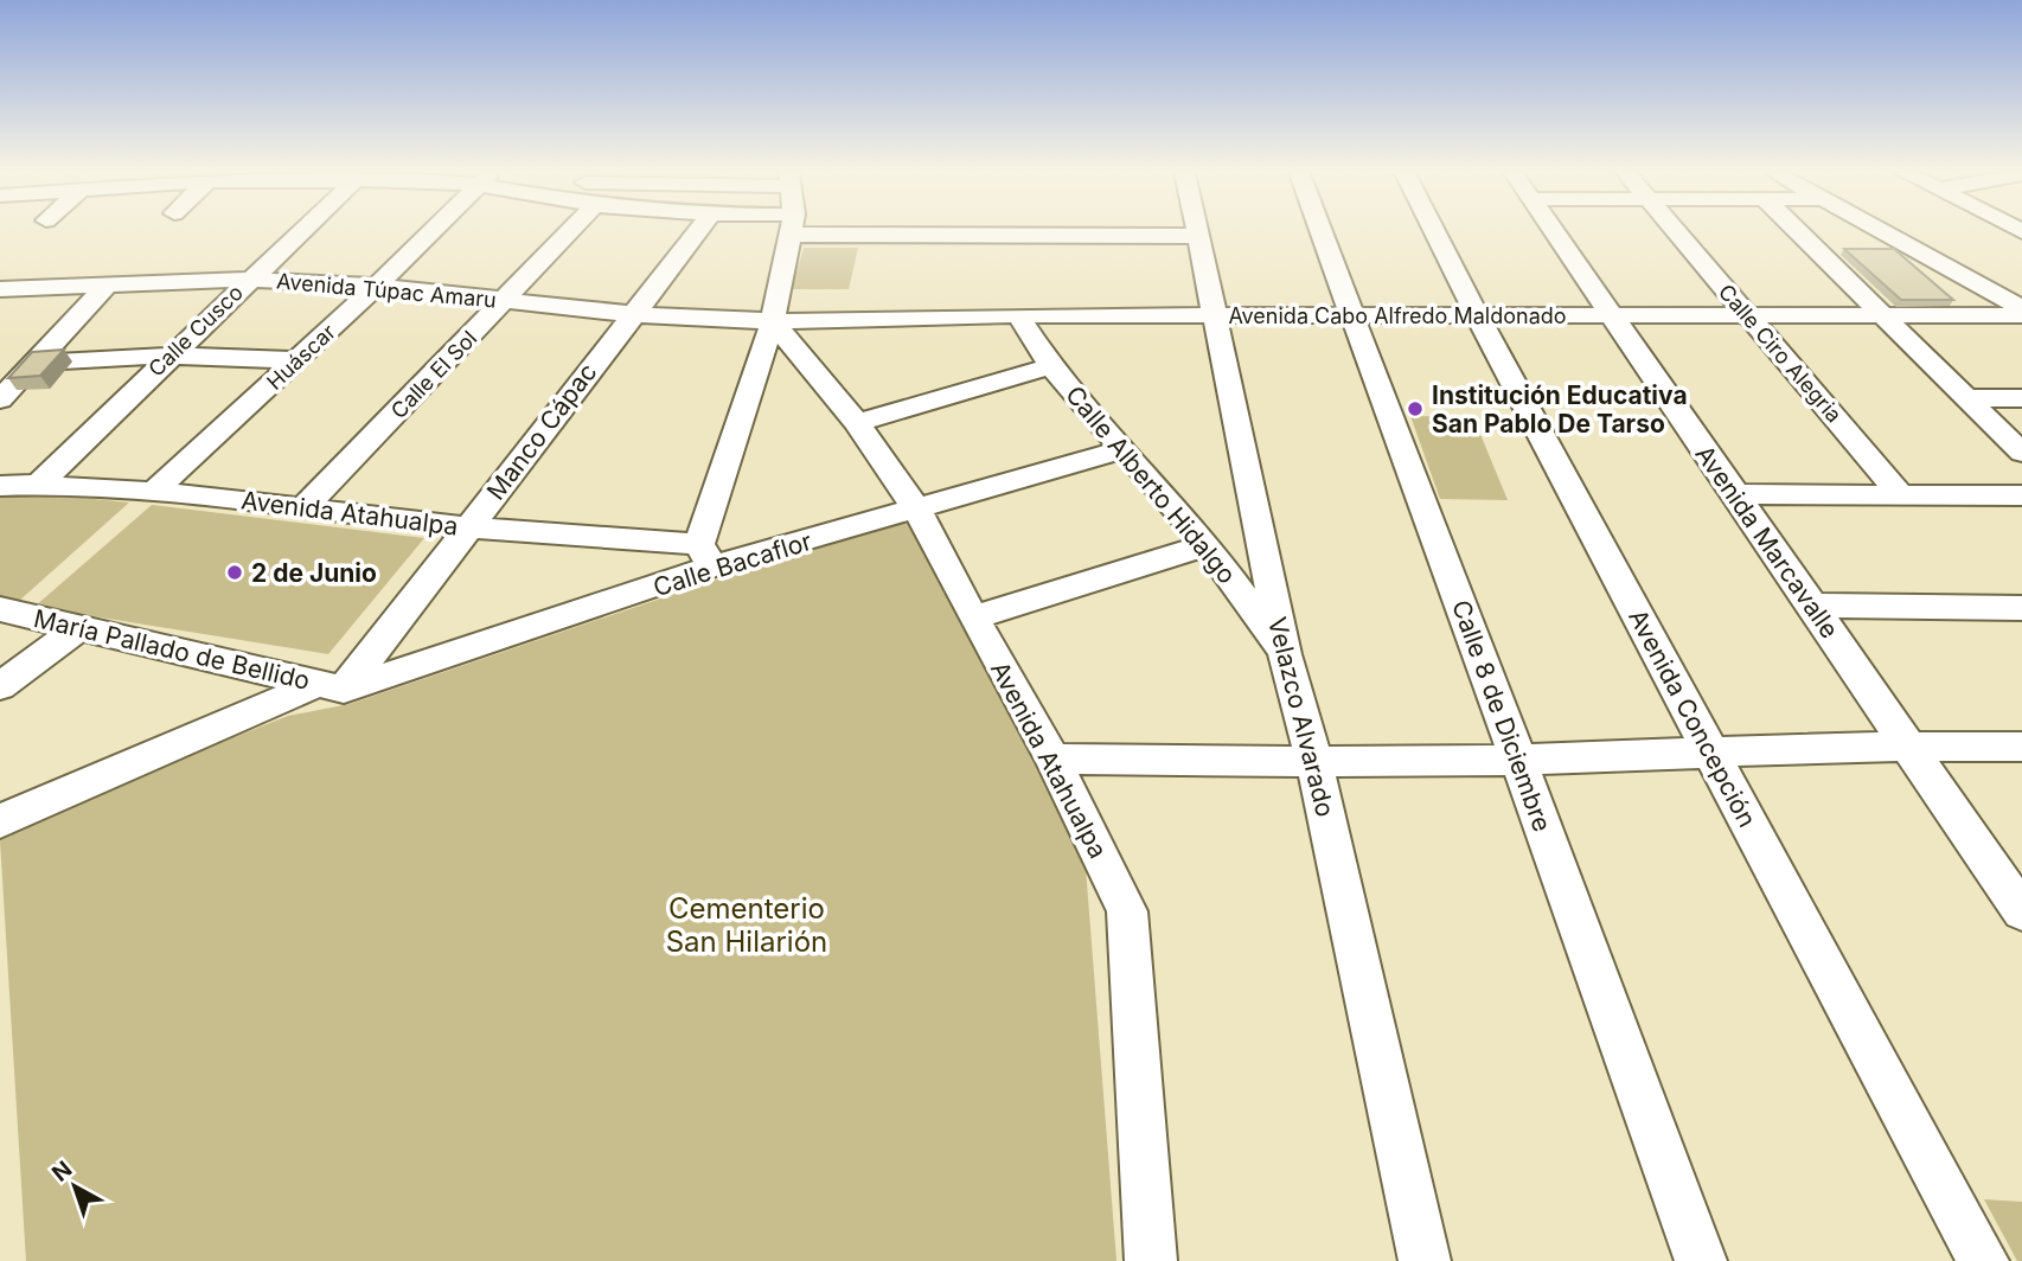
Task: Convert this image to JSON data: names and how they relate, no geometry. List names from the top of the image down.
{
  "streets": {
    "street": [
      "Avenida Túpac Amaru",
      "Avenida Cabo Alfredo Maldonado",
      "Calle Cusco",
      "Calle Ciro Alegria",
      "Huáscar",
      "Calle El Sol",
      "Manco Cápac",
      "Calle Alberto Hidalgo",
      "Avenida Atahualpa",
      "Avenida Marcavalle",
      "Calle Bacaflor",
      "María Pallado de Bellido",
      "Calle 8 de Diciembre",
      "Velazco Alvarado",
      "Avenida Concepción"
    ]
  },
  "crossings": [
    ["Avenida Túpac Amaru", "Avenida Cabo Alfredo Maldonado"],
    ["Avenida Túpac Amaru", "Calle Cusco"],
    ["Avenida Túpac Amaru", "Huáscar"],
    ["Avenida Túpac Amaru", "Calle El Sol"],
    ["Avenida Túpac Amaru", "Manco Cápac"],
    ["Avenida Túpac Amaru", "Avenida Atahualpa"],
    ["Avenida Cabo Alfredo Maldonado", "Calle Ciro Alegria"],
    ["Avenida Cabo Alfredo Maldonado", "Calle Alberto Hidalgo"],
    ["Avenida Cabo Alfredo Maldonado", "Avenida Atahualpa"],
    ["Avenida Cabo Alfredo Maldonado", "Avenida Marcavalle"],
    ["Avenida Cabo Alfredo Maldonado", "Calle 8 de Diciembre"],
    ["Avenida Cabo Alfredo Maldonado", "Velazco Alvarado"],
    ["Avenida Cabo Alfredo Maldonado", "Avenida Concepción"],
    ["Calle Cusco", "Avenida Atahualpa"],
    ["Huáscar", "Avenida Atahualpa"],
    ["Calle El Sol", "Avenida Atahualpa"],
    ["Manco Cápac", "Avenida Atahualpa"],
    ["Manco Cápac", "Calle Bacaflor"],
    ["Manco Cápac", "María Pallado de Bellido"],
    ["Calle Alberto Hidalgo", "Calle Bacaflor"],
    ["Calle Alberto Hidalgo", "Velazco Alvarado"],
    ["Avenida Atahualpa", "Calle Bacaflor"],
    ["Calle Bacaflor", "María Pallado de Bellido"]
  ],
  "parks": ["Cementerio San Hilarión"],
  "places": ["Institución Educativa San Pablo De Tarso", "2 de Junio"],
  "north": "top left"
}
